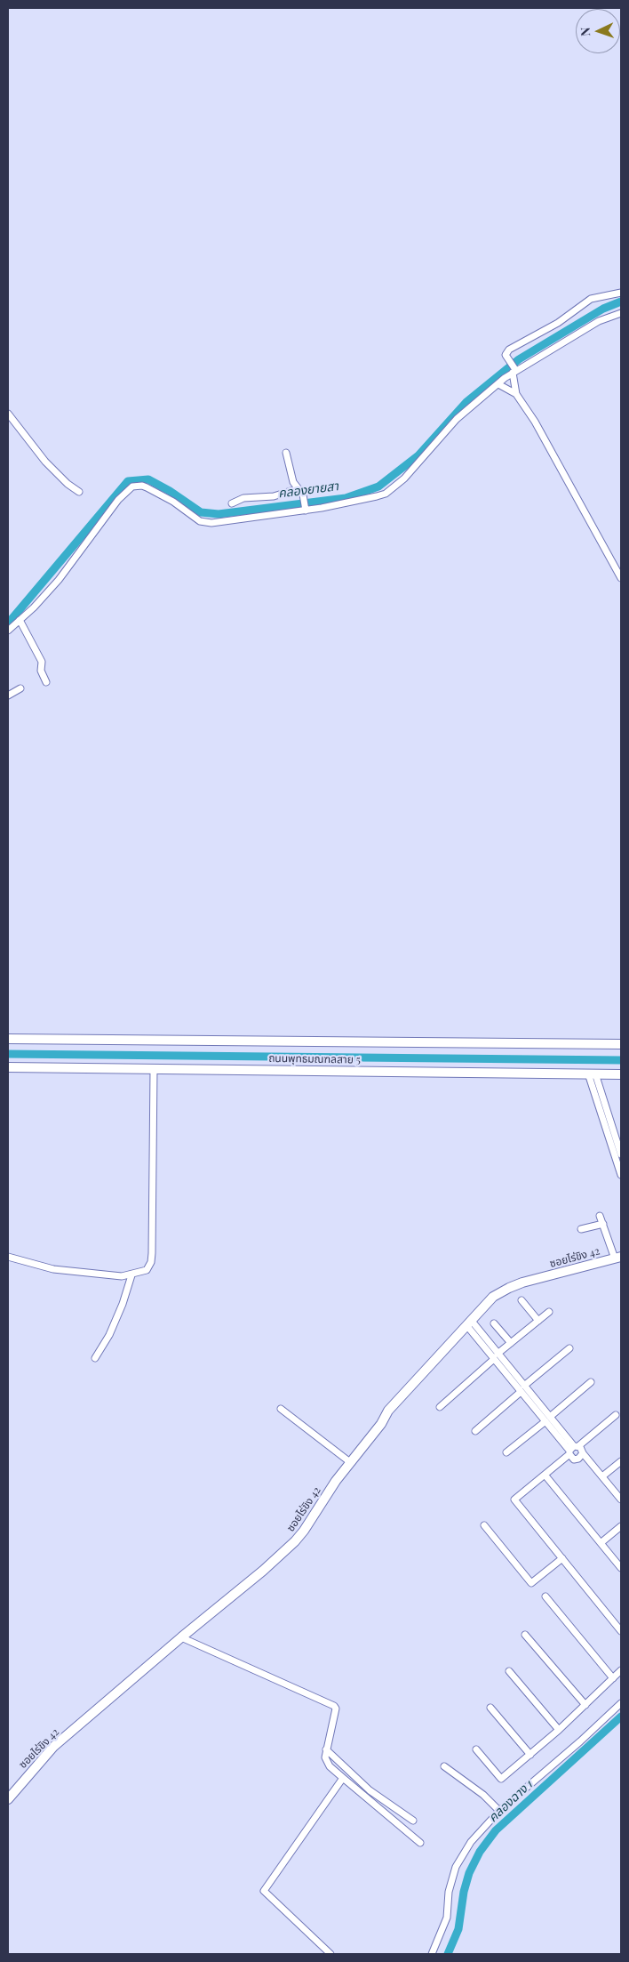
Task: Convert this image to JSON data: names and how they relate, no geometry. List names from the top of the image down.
{
  "streets": {
    "main road": ["ถนนพุทธมณฑลสาย 5", "ซอยไร่ขิง 42"]
  },
  "water": ["คลองยายสา", "คลองฉาง 1"],
  "north": "left"
}
